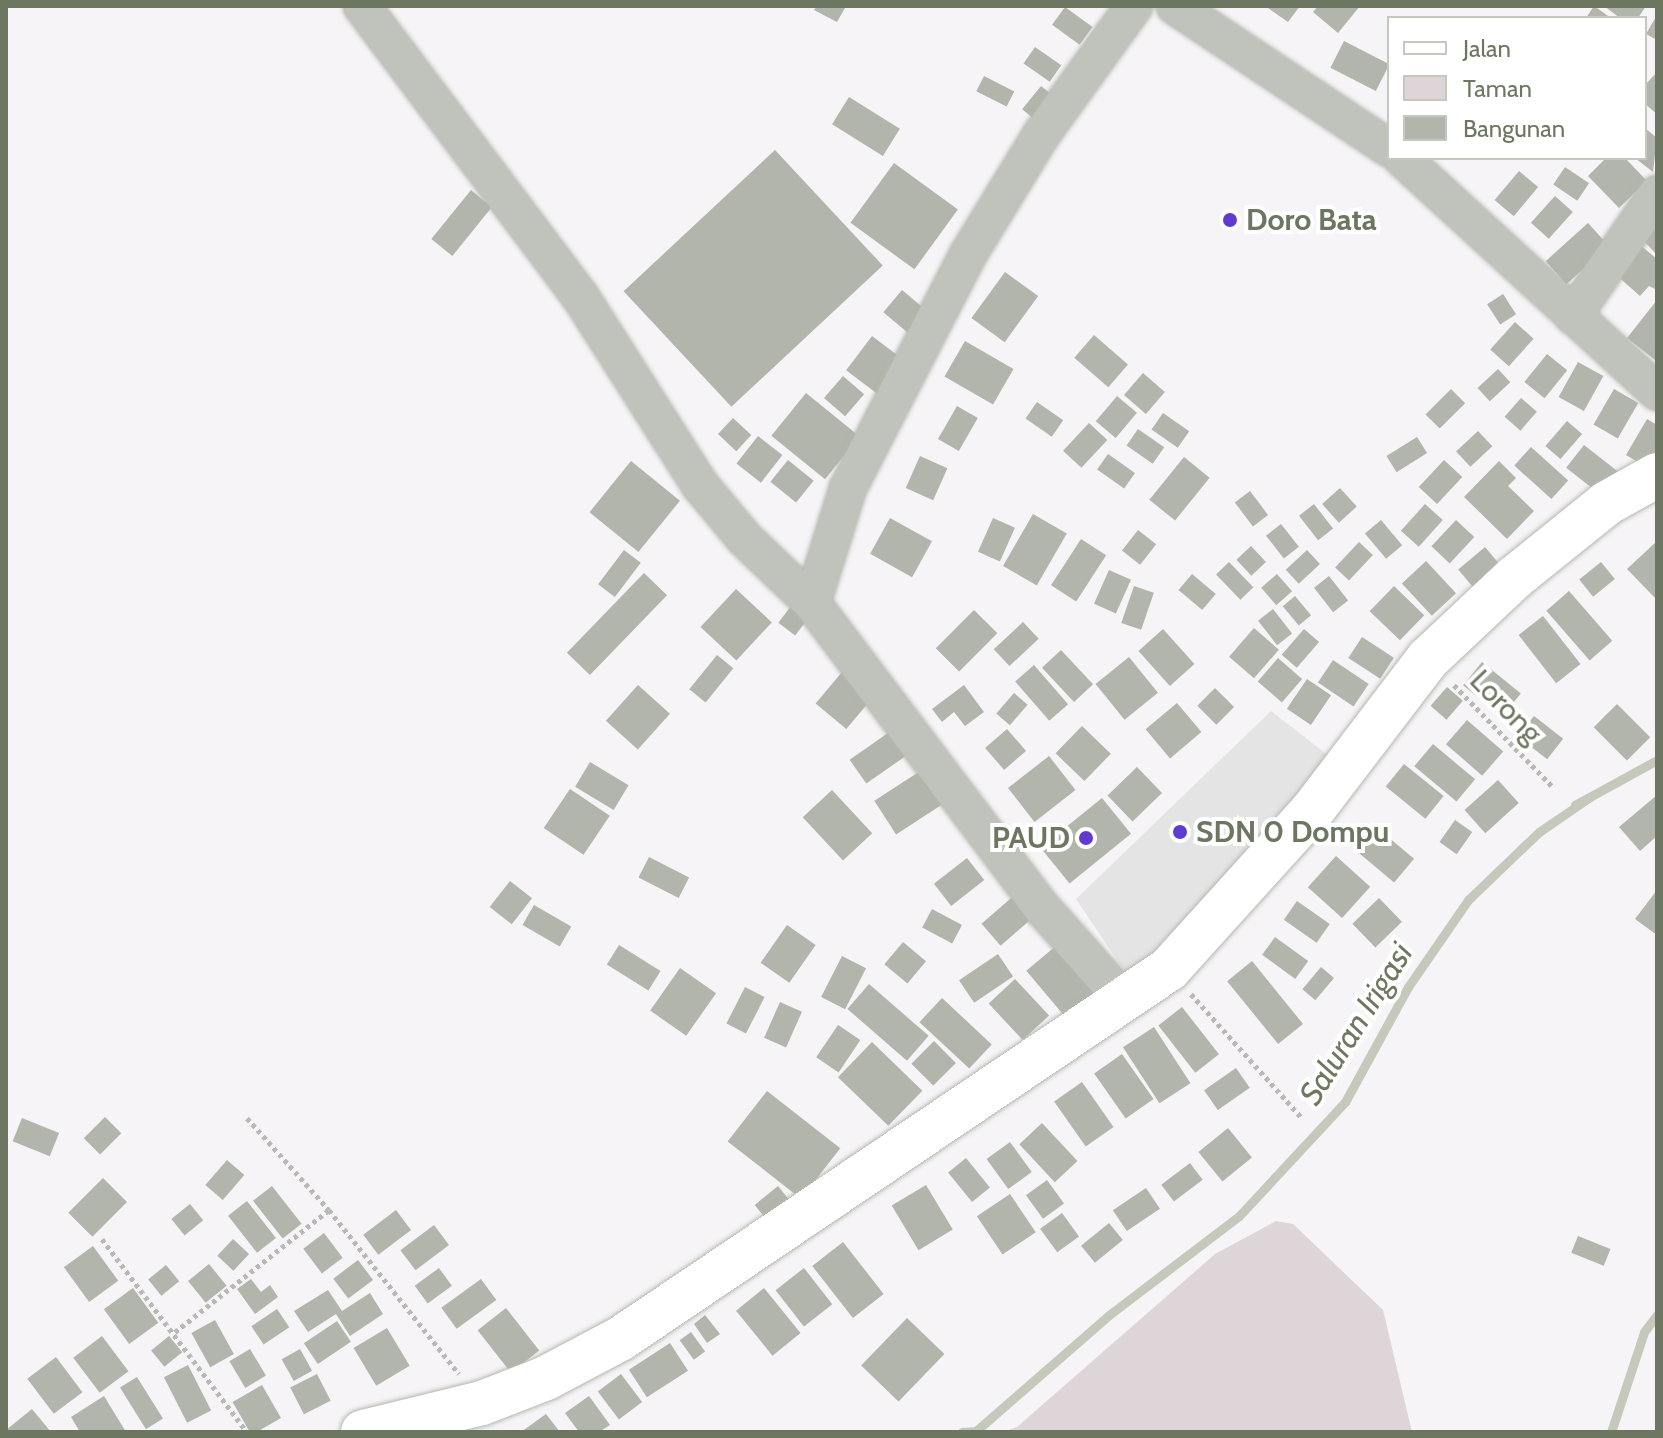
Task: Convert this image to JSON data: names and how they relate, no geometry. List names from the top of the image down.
{
  "streets": {
    "path": ["Lorong"]
  },
  "water": ["Saluran Irigasi"],
  "places": ["Doro Bata", "SDN 0 Dompu", "PAUD"],
  "legend": ["Jalan", "Taman", "Bangunan"]
}
